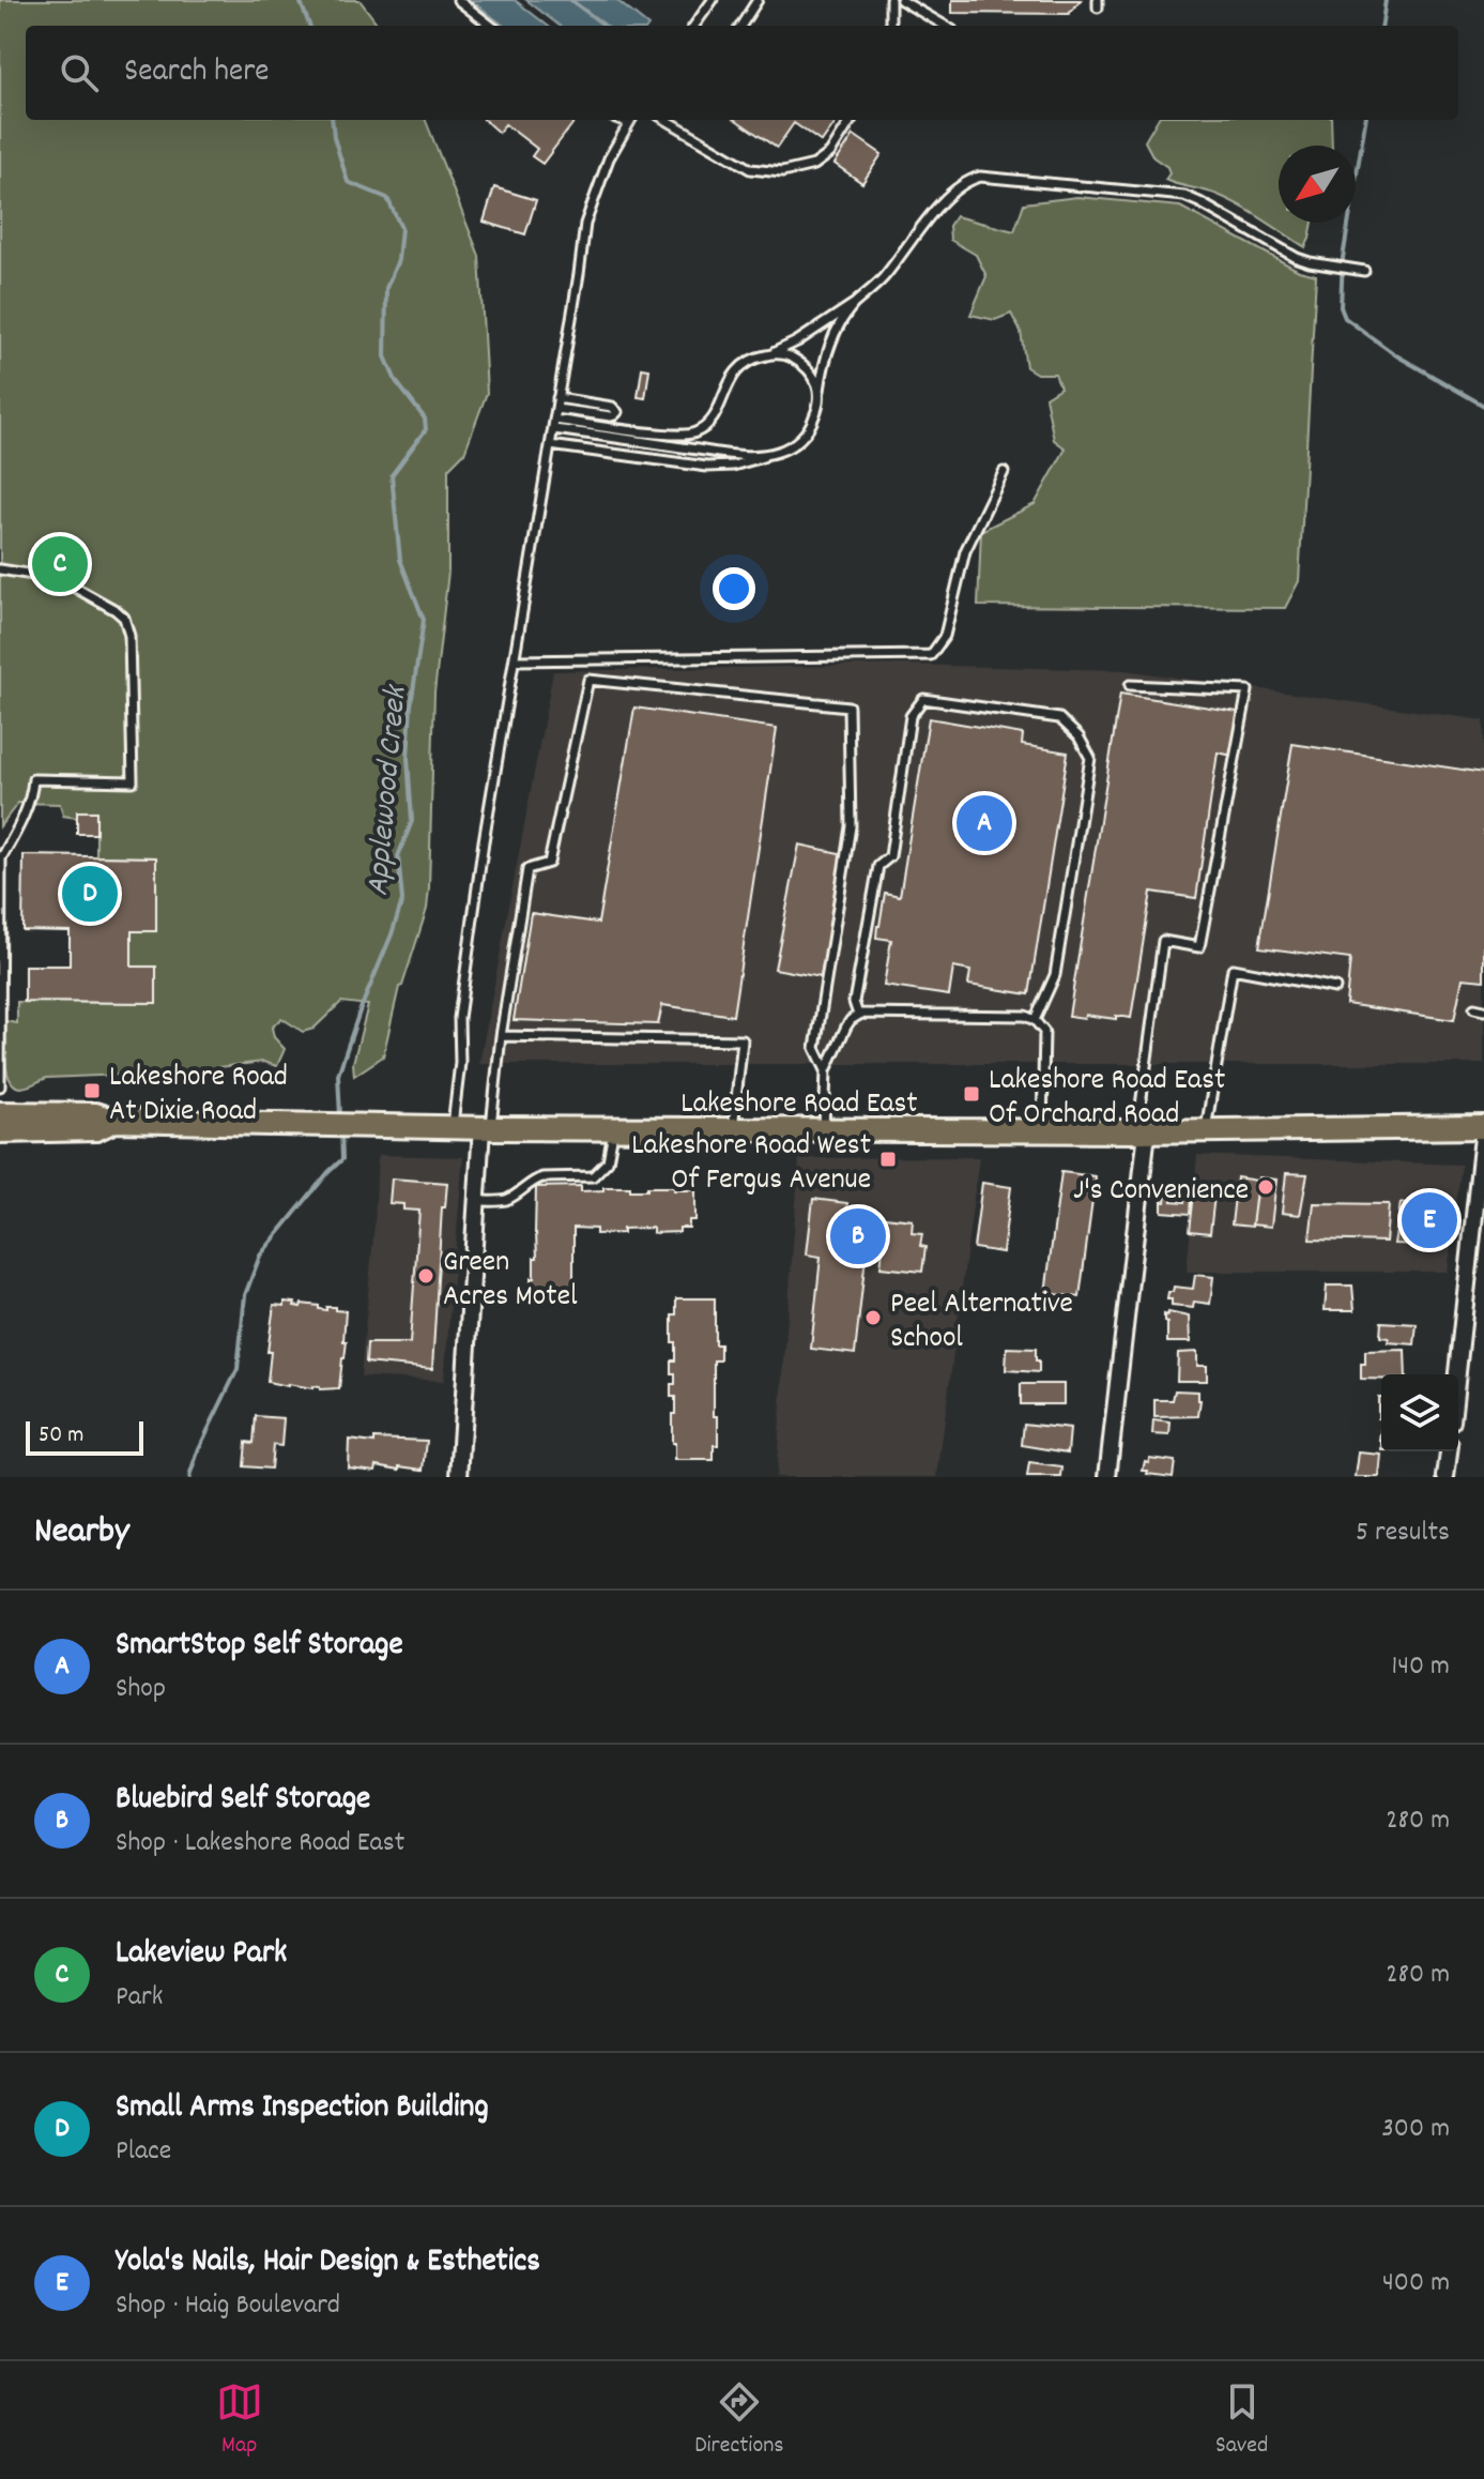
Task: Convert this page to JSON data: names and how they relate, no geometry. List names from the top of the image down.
{
  "streets": {
    "main road": ["Lakeshore Road East"]
  },
  "water": ["Applewood Creek"],
  "places": {
    "transit": ["Lakeshore Road At Dixie Road", "Lakeshore Road East Of Orchard Road", "Lakeshore Road West Of Fergus Avenue"],
    "other": ["J's Convenience", "Green Acres Motel", "Peel Alternative School"]
  },
  "scale_bar": "50 m",
  "north": "bottom left",
  "page": {
    "search": "Search here",
    "pins": [
      "C",
      "A",
      "D",
      "E",
      "B"
    ],
    "scale": "50 m",
    "heading": ["Nearby", "5 results"],
    "list": [
      {
        "mark": "A",
        "name": "SmartStop Self Storage",
        "note": "Shop",
        "value": "140 m"
      },
      {
        "mark": "B",
        "name": "Bluebird Self Storage",
        "note": "Shop · Lakeshore Road East",
        "value": "280 m"
      },
      {
        "mark": "C",
        "name": "Lakeview Park",
        "note": "Park",
        "value": "280 m"
      },
      {
        "mark": "D",
        "name": "Small Arms Inspection Building",
        "note": "Place",
        "value": "300 m"
      },
      {
        "mark": "E",
        "name": "Yola's Nails, Hair Design & Esthetics",
        "note": "Shop · Haig Boulevard",
        "value": "400 m"
      }
    ],
    "nav": ["Map", "Directions", "Saved"]
  }
}
